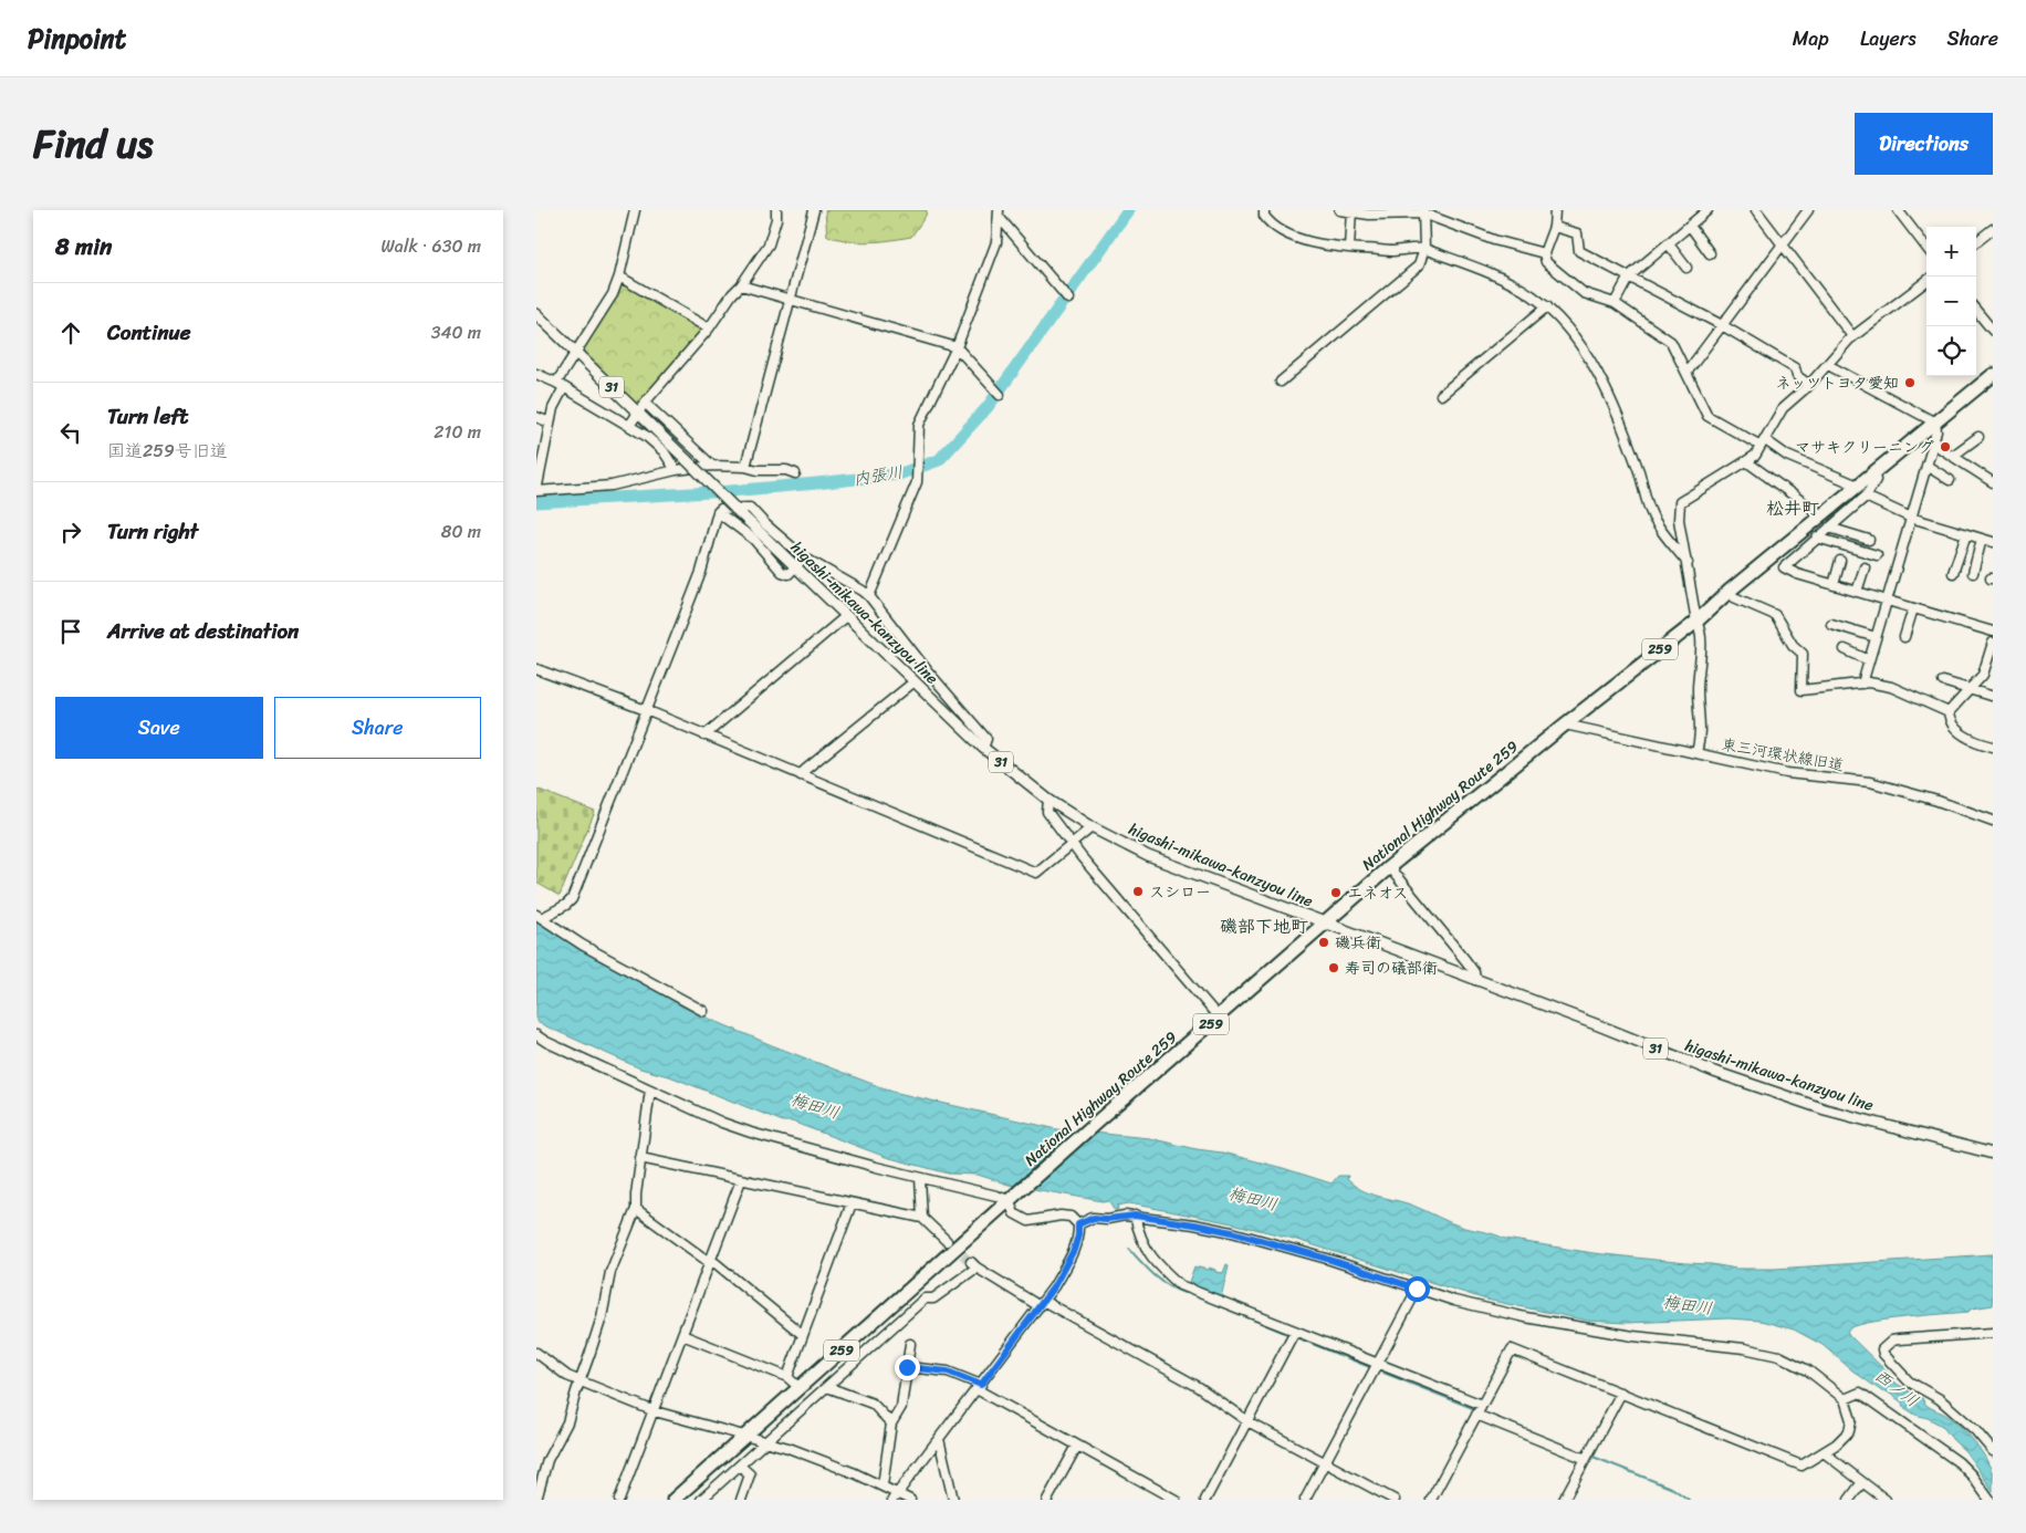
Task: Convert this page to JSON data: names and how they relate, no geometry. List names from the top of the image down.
{
  "streets": {
    "highway": ["259", "National Highway Route 259"],
    "main road": ["31", "higashi-mikawa-kanzyou line"],
    "street": ["東三河環状線旧道"]
  },
  "crossings": [
    ["higashi-mikawa-kanzyou line", "National Highway Route 259"],
    ["東三河環状線旧道", "National Highway Route 259"]
  ],
  "districts": ["松井町", "磯部下地町"],
  "water": ["内張川", "梅田川", "西ノ川"],
  "places": [
    "ネッツトヨタ愛知",
    "マサキクリーニング",
    "スシロー",
    "エネオス",
    "磯兵衛",
    "寿司の礒部衛"
  ],
  "page": {
    "header": "Pinpoint",
    "nav": ["Map", "Layers", "Share"],
    "title": "Find us",
    "buttons": [
      "Directions",
      ["Save", "Share"]
    ],
    "heading": ["8 min", "Walk · 630 m"],
    "map_buttons": ["+", "−"],
    "list": [
      ["Continue", "340 m"],
      ["Turn left", "国道259号旧道", "210 m"],
      ["Turn right", "80 m"],
      "Arrive at destination"
    ]
  }
}
